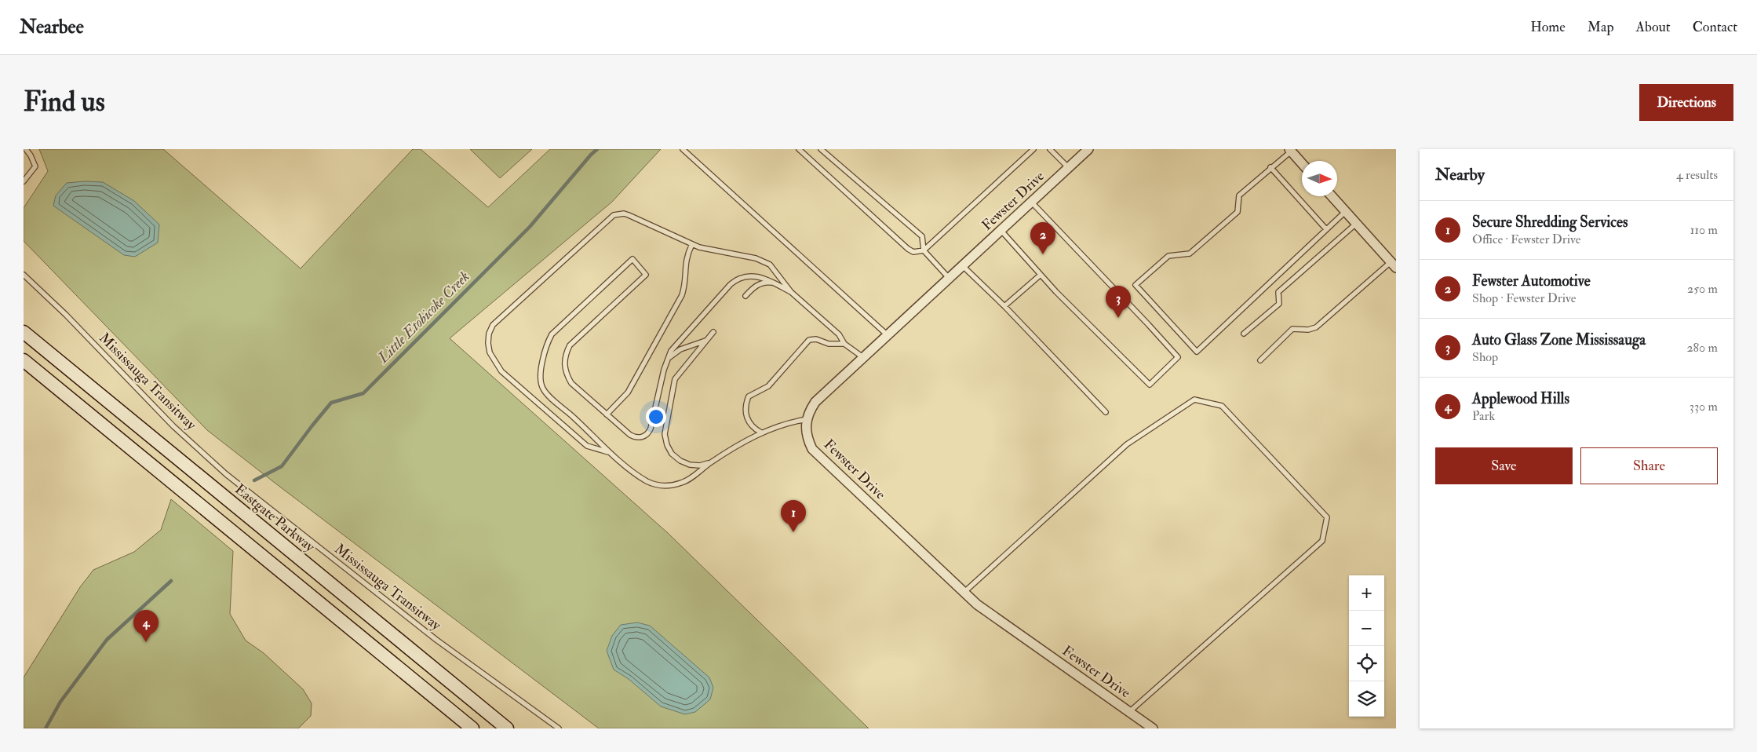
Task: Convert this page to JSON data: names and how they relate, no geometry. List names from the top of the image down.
{
  "streets": {
    "main road": ["Eastgate Parkway"],
    "street": ["Fewster Drive"],
    "lane": ["Mississauga Transitway"]
  },
  "water": ["Little Etobicoke Creek"],
  "north": "right",
  "page": {
    "header": "Nearbee",
    "nav": [
      "Home",
      "Map",
      "About",
      "Contact"
    ],
    "buttons": [
      "Directions",
      ["Save", "Share"]
    ],
    "title": "Find us",
    "heading": ["Nearby", "4 results"],
    "list": [
      {
        "mark": "1",
        "name": "Secure Shredding Services",
        "note": "Office · Fewster Drive",
        "value": "110 m"
      },
      {
        "mark": "2",
        "name": "Fewster Automotive",
        "note": "Shop · Fewster Drive",
        "value": "250 m"
      },
      {
        "mark": "3",
        "name": "Auto Glass Zone Mississauga",
        "note": "Shop",
        "value": "280 m"
      },
      {
        "mark": "4",
        "name": "Applewood Hills",
        "note": "Park",
        "value": "330 m"
      }
    ],
    "pins": [
      "2",
      "3",
      "1",
      "4"
    ],
    "map_buttons": ["+", "−"]
  }
}
